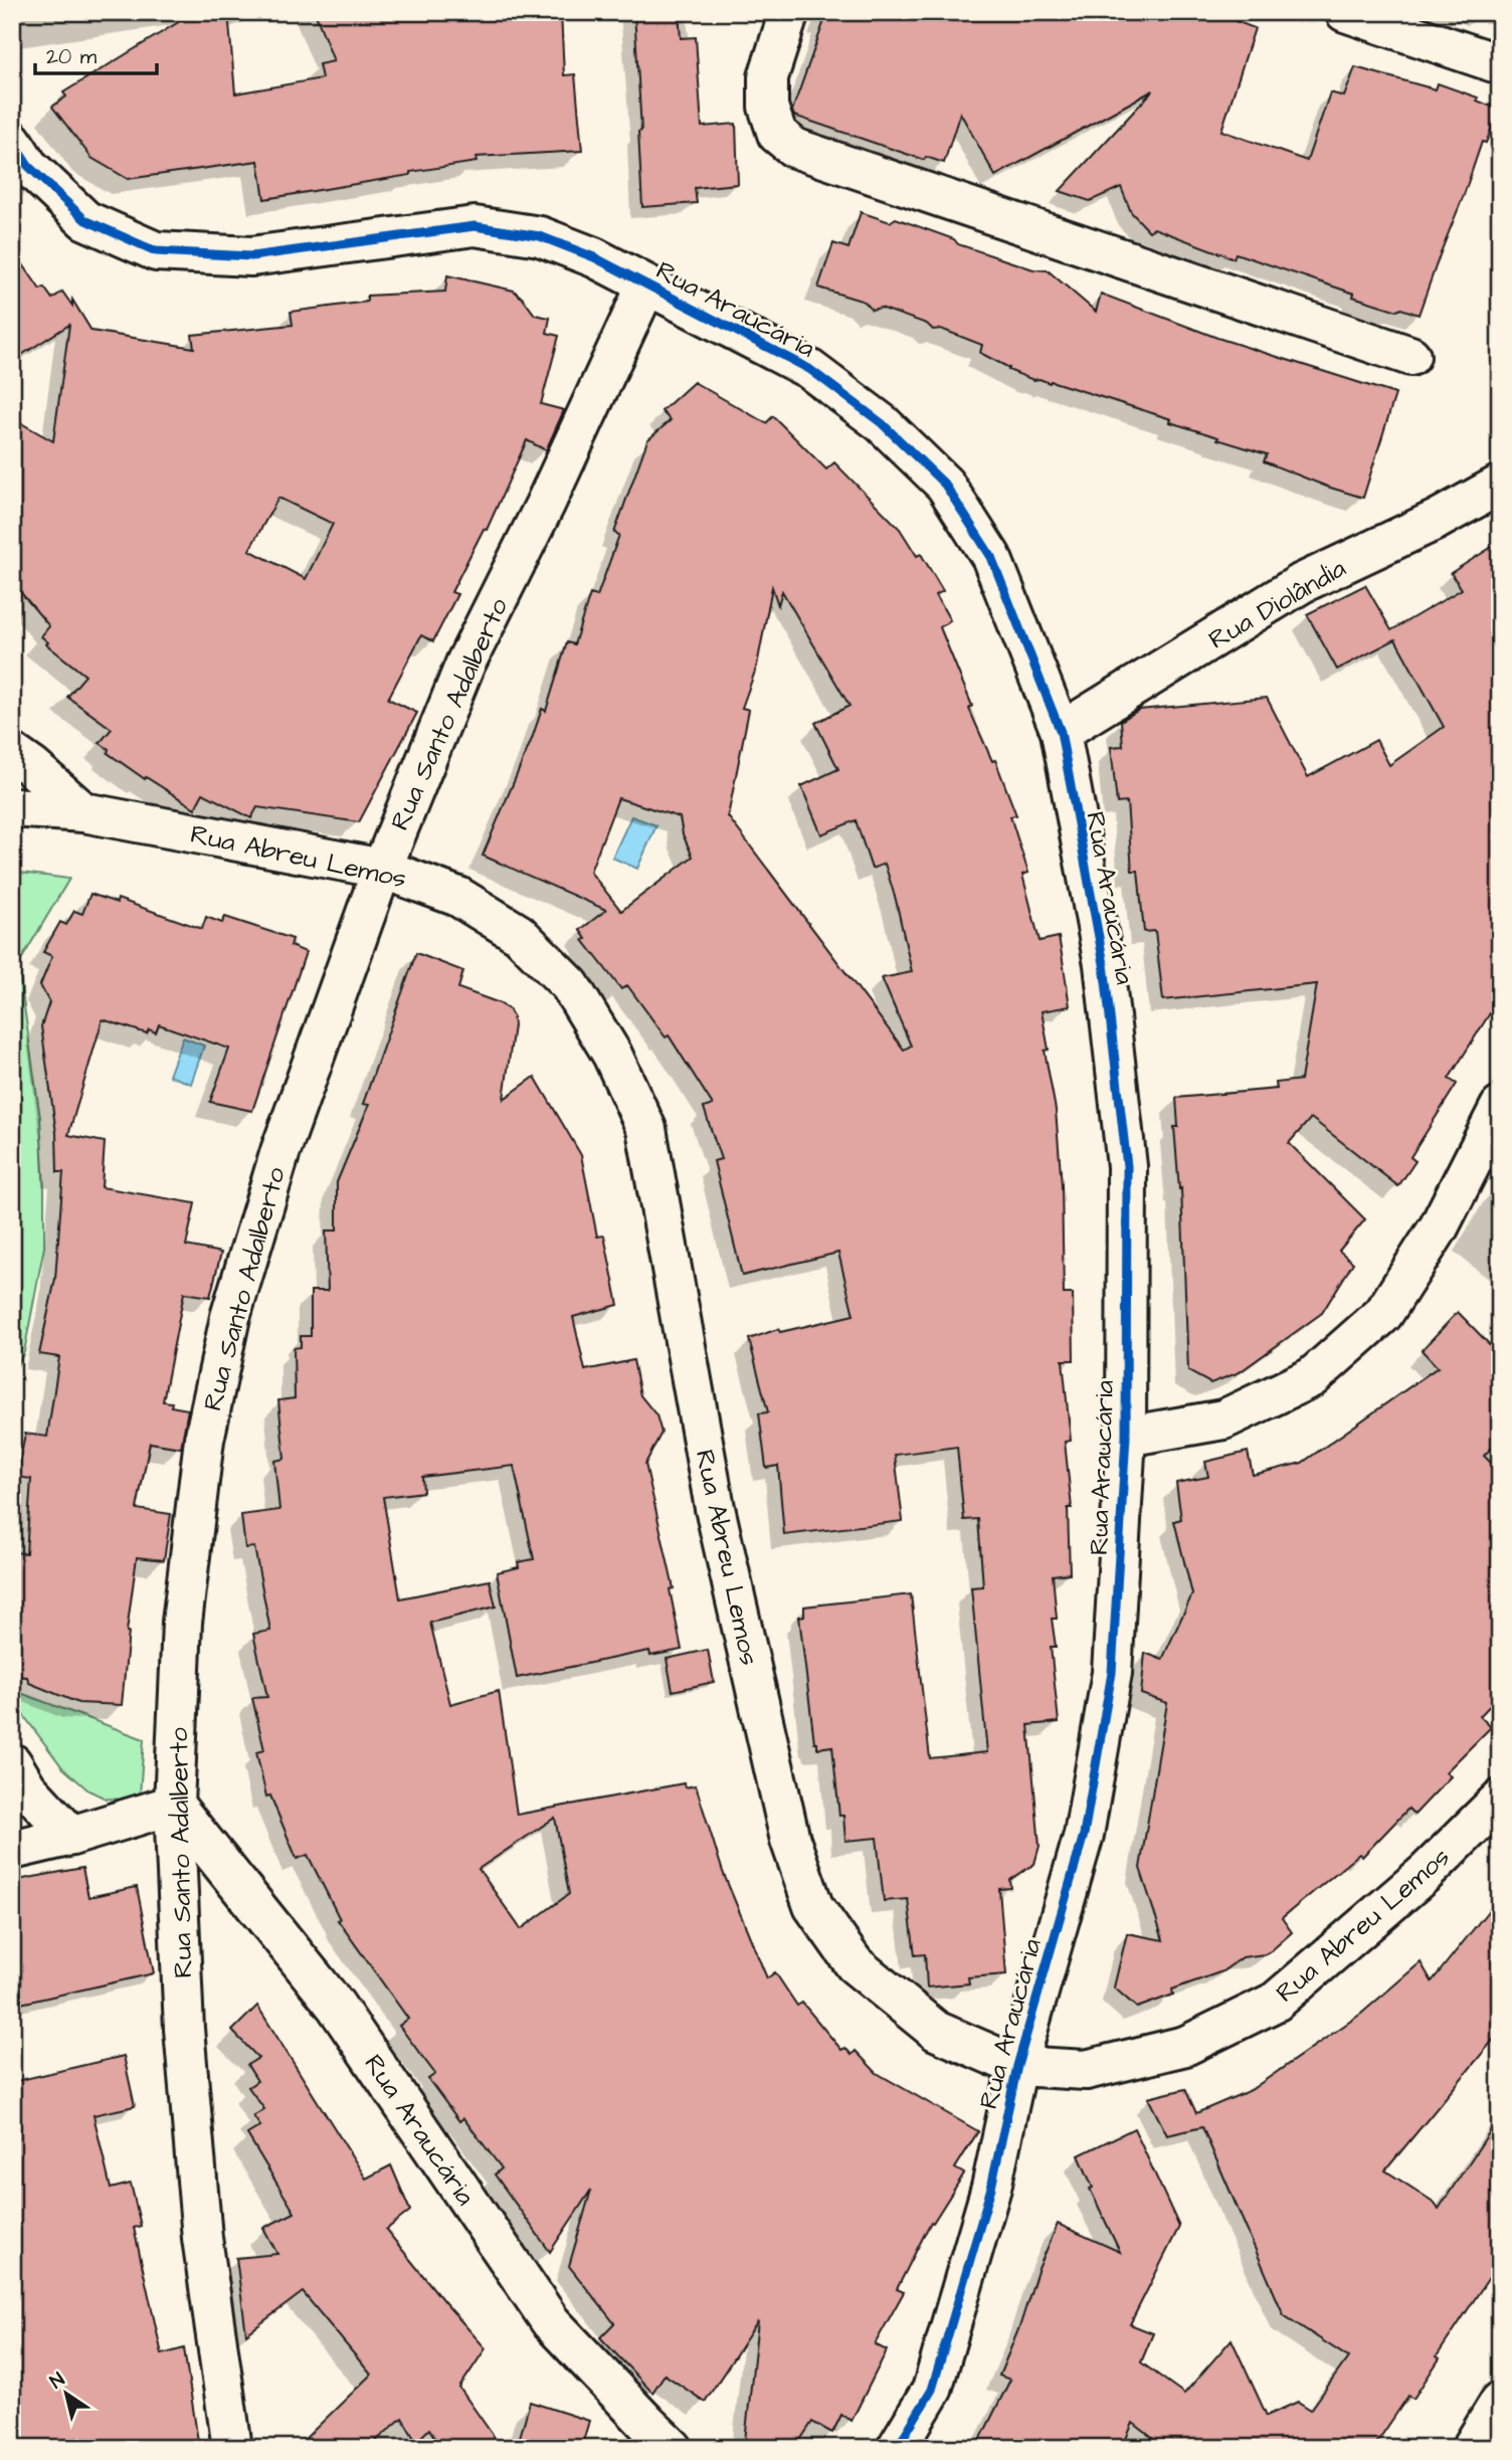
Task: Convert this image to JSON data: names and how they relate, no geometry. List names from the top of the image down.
{
  "streets": {
    "street": [
      "Rua Araucária",
      "Rua Diolândia",
      "Rua Santo Adalberto",
      "Rua Abreu Lemos"
    ]
  },
  "crossings": [
    ["Rua Araucária", "Rua Diolândia"],
    ["Rua Araucária", "Rua Santo Adalberto"],
    ["Rua Araucária", "Rua Abreu Lemos"],
    ["Rua Santo Adalberto", "Rua Abreu Lemos"]
  ],
  "scale_bar": "20 m",
  "north": "top left"
}
